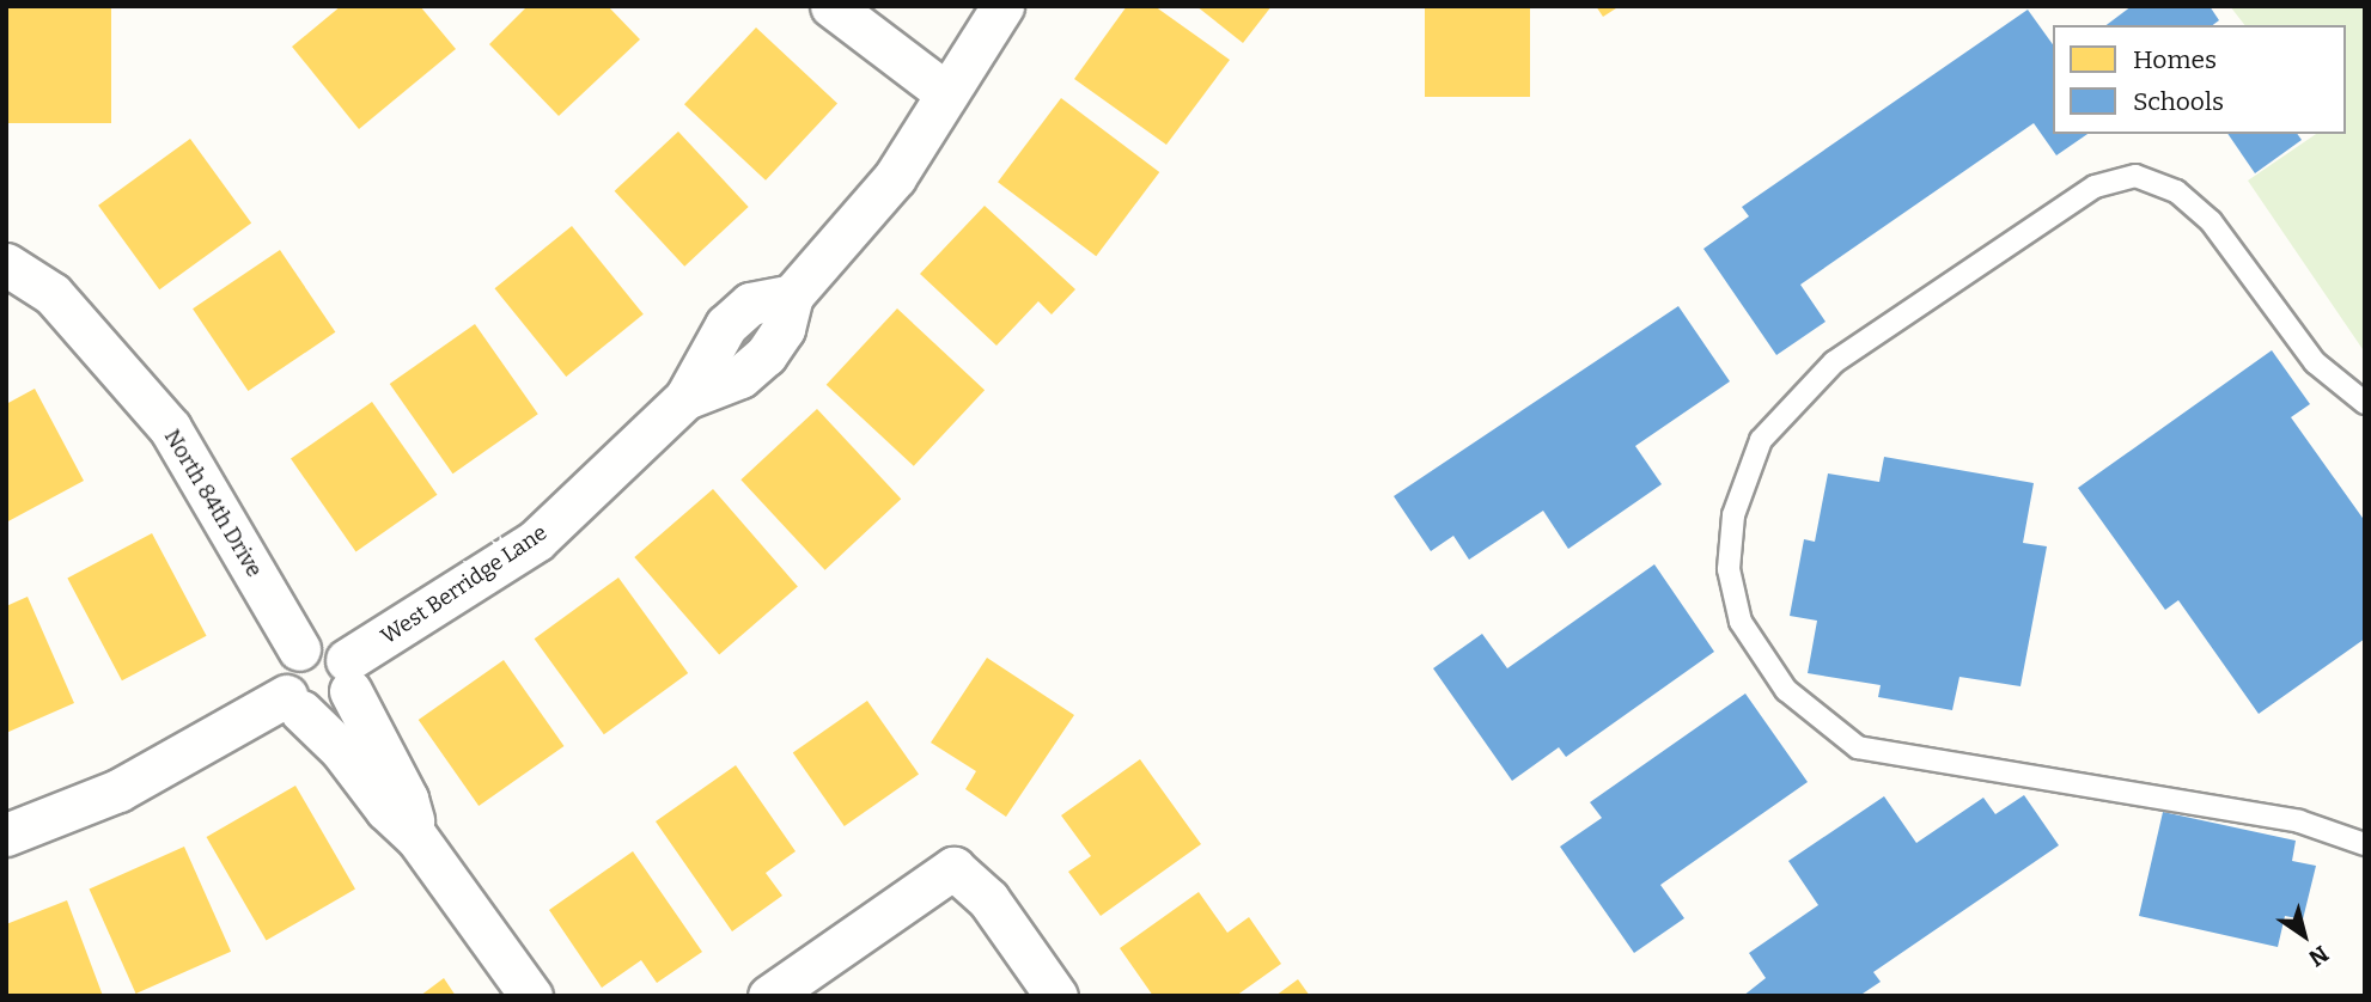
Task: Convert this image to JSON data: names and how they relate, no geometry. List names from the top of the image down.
{
  "streets": {
    "street": ["North 84th Drive", "West Berridge Lane"]
  },
  "crossings": [
    ["North 84th Drive", "West Berridge Lane"]
  ],
  "legend": ["Homes", "Schools"],
  "north": "bottom right"
}
